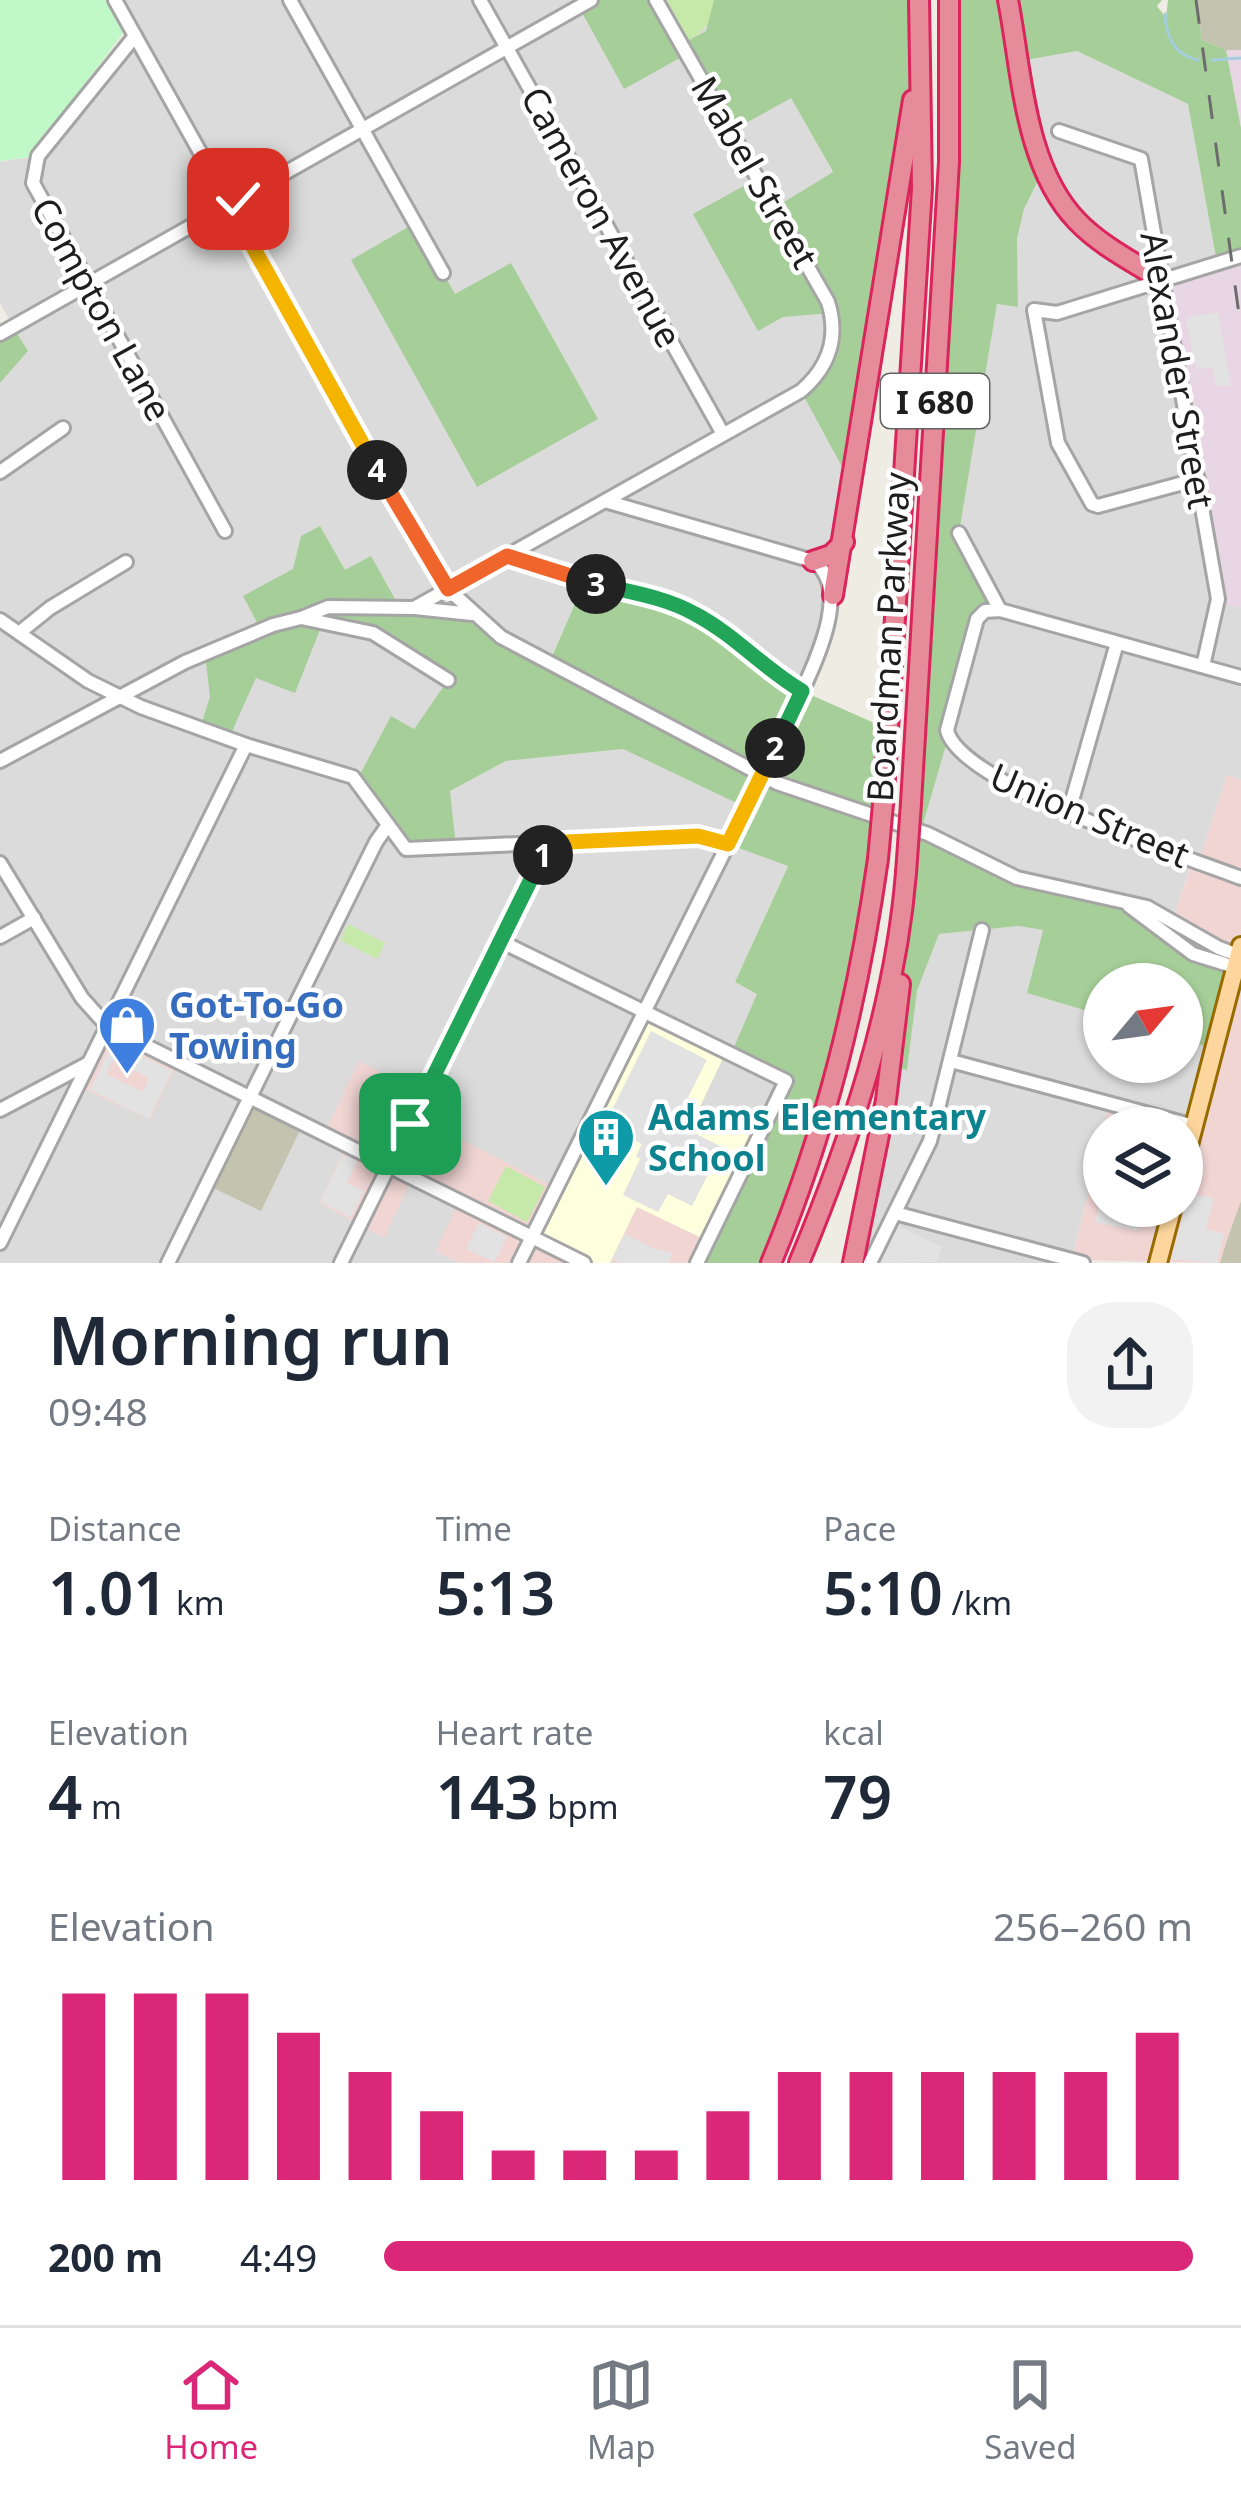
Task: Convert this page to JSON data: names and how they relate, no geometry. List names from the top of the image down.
{
  "streets": {
    "highway": ["I 680", "Boardman Parkway"],
    "street": [
      "Mabel Street",
      "Cameron Avenue",
      "Compton Lane",
      "Alexander Street",
      "Union Street"
    ]
  },
  "crossings": [
    ["Mabel Street", "Cameron Avenue"]
  ],
  "places": {
    "shop": ["Got-To-Go Towing"],
    "building": ["Adams Elementary School"]
  },
  "north": "top right",
  "page": {
    "pins": [
      "4",
      "3",
      "2",
      "1"
    ],
    "heading": ["Morning run", "09:48"],
    "stats": [
      ["Distance", "1.01 km"],
      ["Time", "5:13"],
      ["Pace", "5:10 /km"],
      ["Elevation", "4 m"],
      ["Heart rate", "143 bpm"],
      ["kcal", "79"]
    ],
    "chart": ["Elevation", "256–260 m"],
    "list": [
      {
        "name": "200 m",
        "note": "4:49"
      }
    ],
    "tabs": ["Home", "Map", "Saved"]
  }
}
